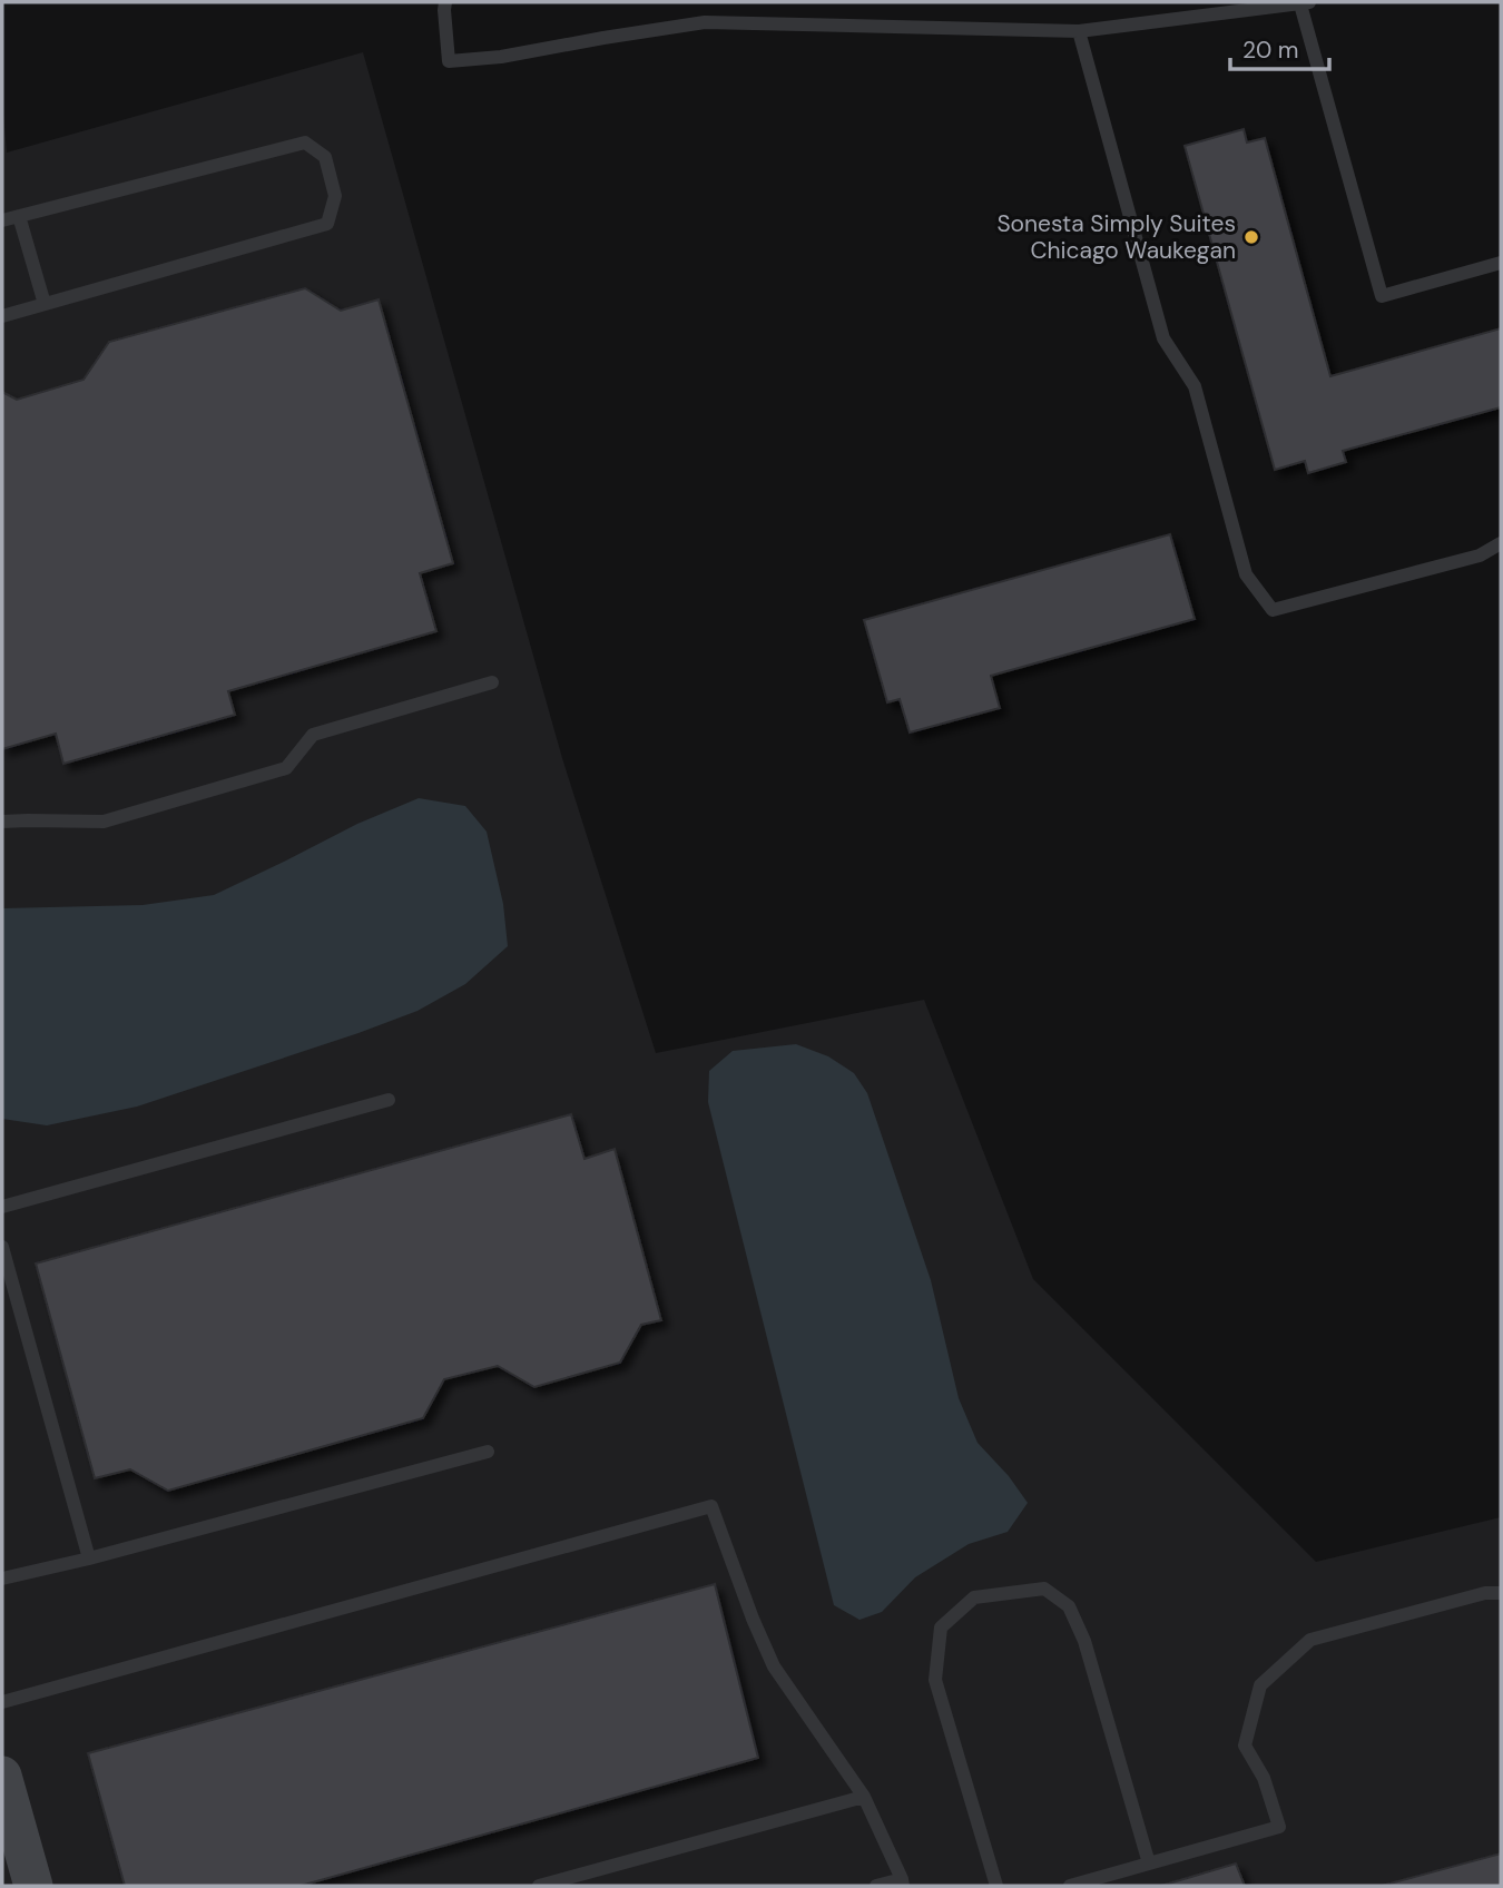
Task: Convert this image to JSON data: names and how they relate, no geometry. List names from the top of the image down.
{
  "places": ["Sonesta Simply Suites Chicago Waukegan"],
  "scale_bar": "20 m"
}
